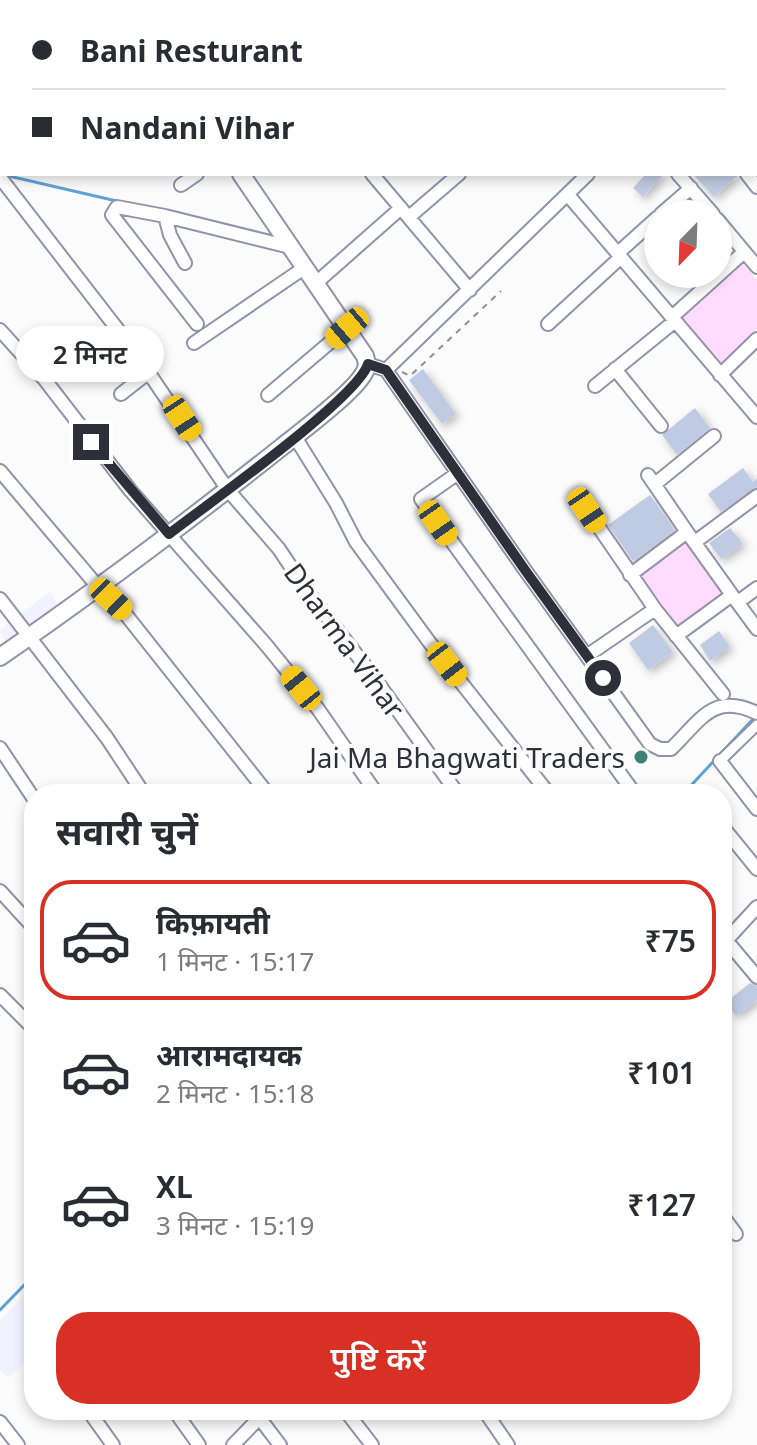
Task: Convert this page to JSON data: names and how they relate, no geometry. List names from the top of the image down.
{
  "streets": {
    "street": ["Dharma Vihar"]
  },
  "places": ["Jai Ma Bhagwati Traders"],
  "north": "bottom left",
  "page": {
    "banner": ["Bani Resturant", "Nandani Vihar"],
    "bubble": "2 मिनट",
    "heading": "सवारी चुनें",
    "list": [
      {
        "name": "किफ़ायती",
        "note": "1 मिनट · 15:17",
        "value": "₹75"
      },
      {
        "name": "आरामदायक",
        "note": "2 मिनट · 15:18",
        "value": "₹101"
      },
      {
        "name": "XL",
        "note": "3 मिनट · 15:19",
        "value": "₹127"
      }
    ],
    "buttons": "पुष्टि करें"
  }
}
